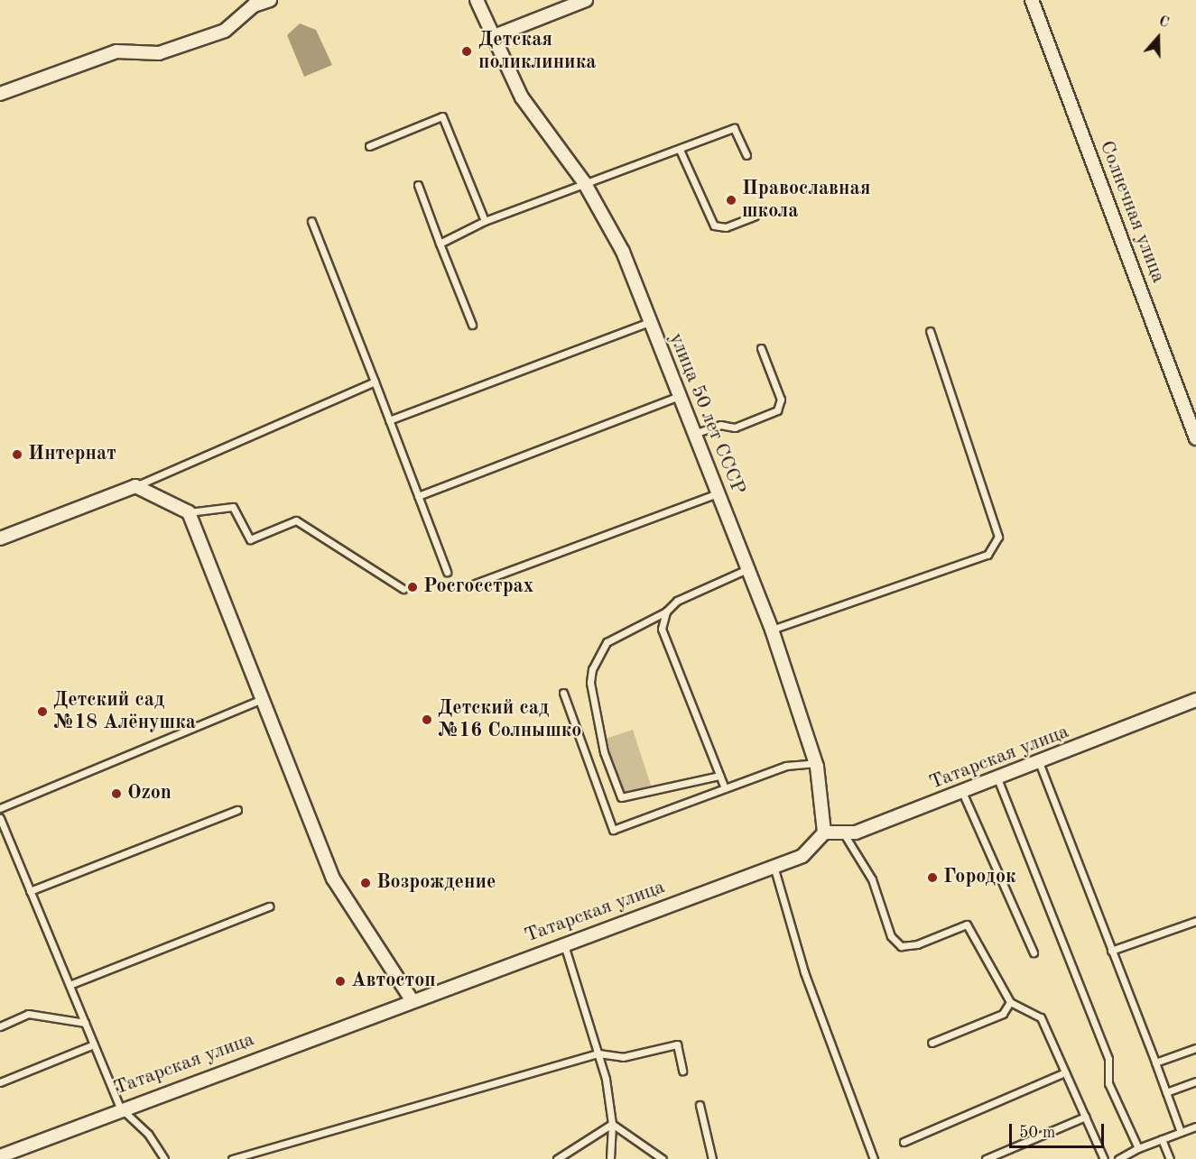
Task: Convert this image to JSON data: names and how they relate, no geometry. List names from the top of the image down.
{
  "streets": {
    "street": ["Солнечная улица", "улица 50 лет СССР", "Татарская улица"]
  },
  "crossings": [
    ["улица 50 лет СССР", "Татарская улица"]
  ],
  "places": [
    "Детская поликлиника",
    "Православная школа",
    "Интернат",
    "Росгосстрах",
    "Детский сад №18 Алёнушка",
    "Детский сад №16 Солнышко",
    "Ozon",
    "Городок",
    "Возрождение",
    "Автостоп"
  ],
  "scale_bar": "50 m",
  "north": "top"
}
